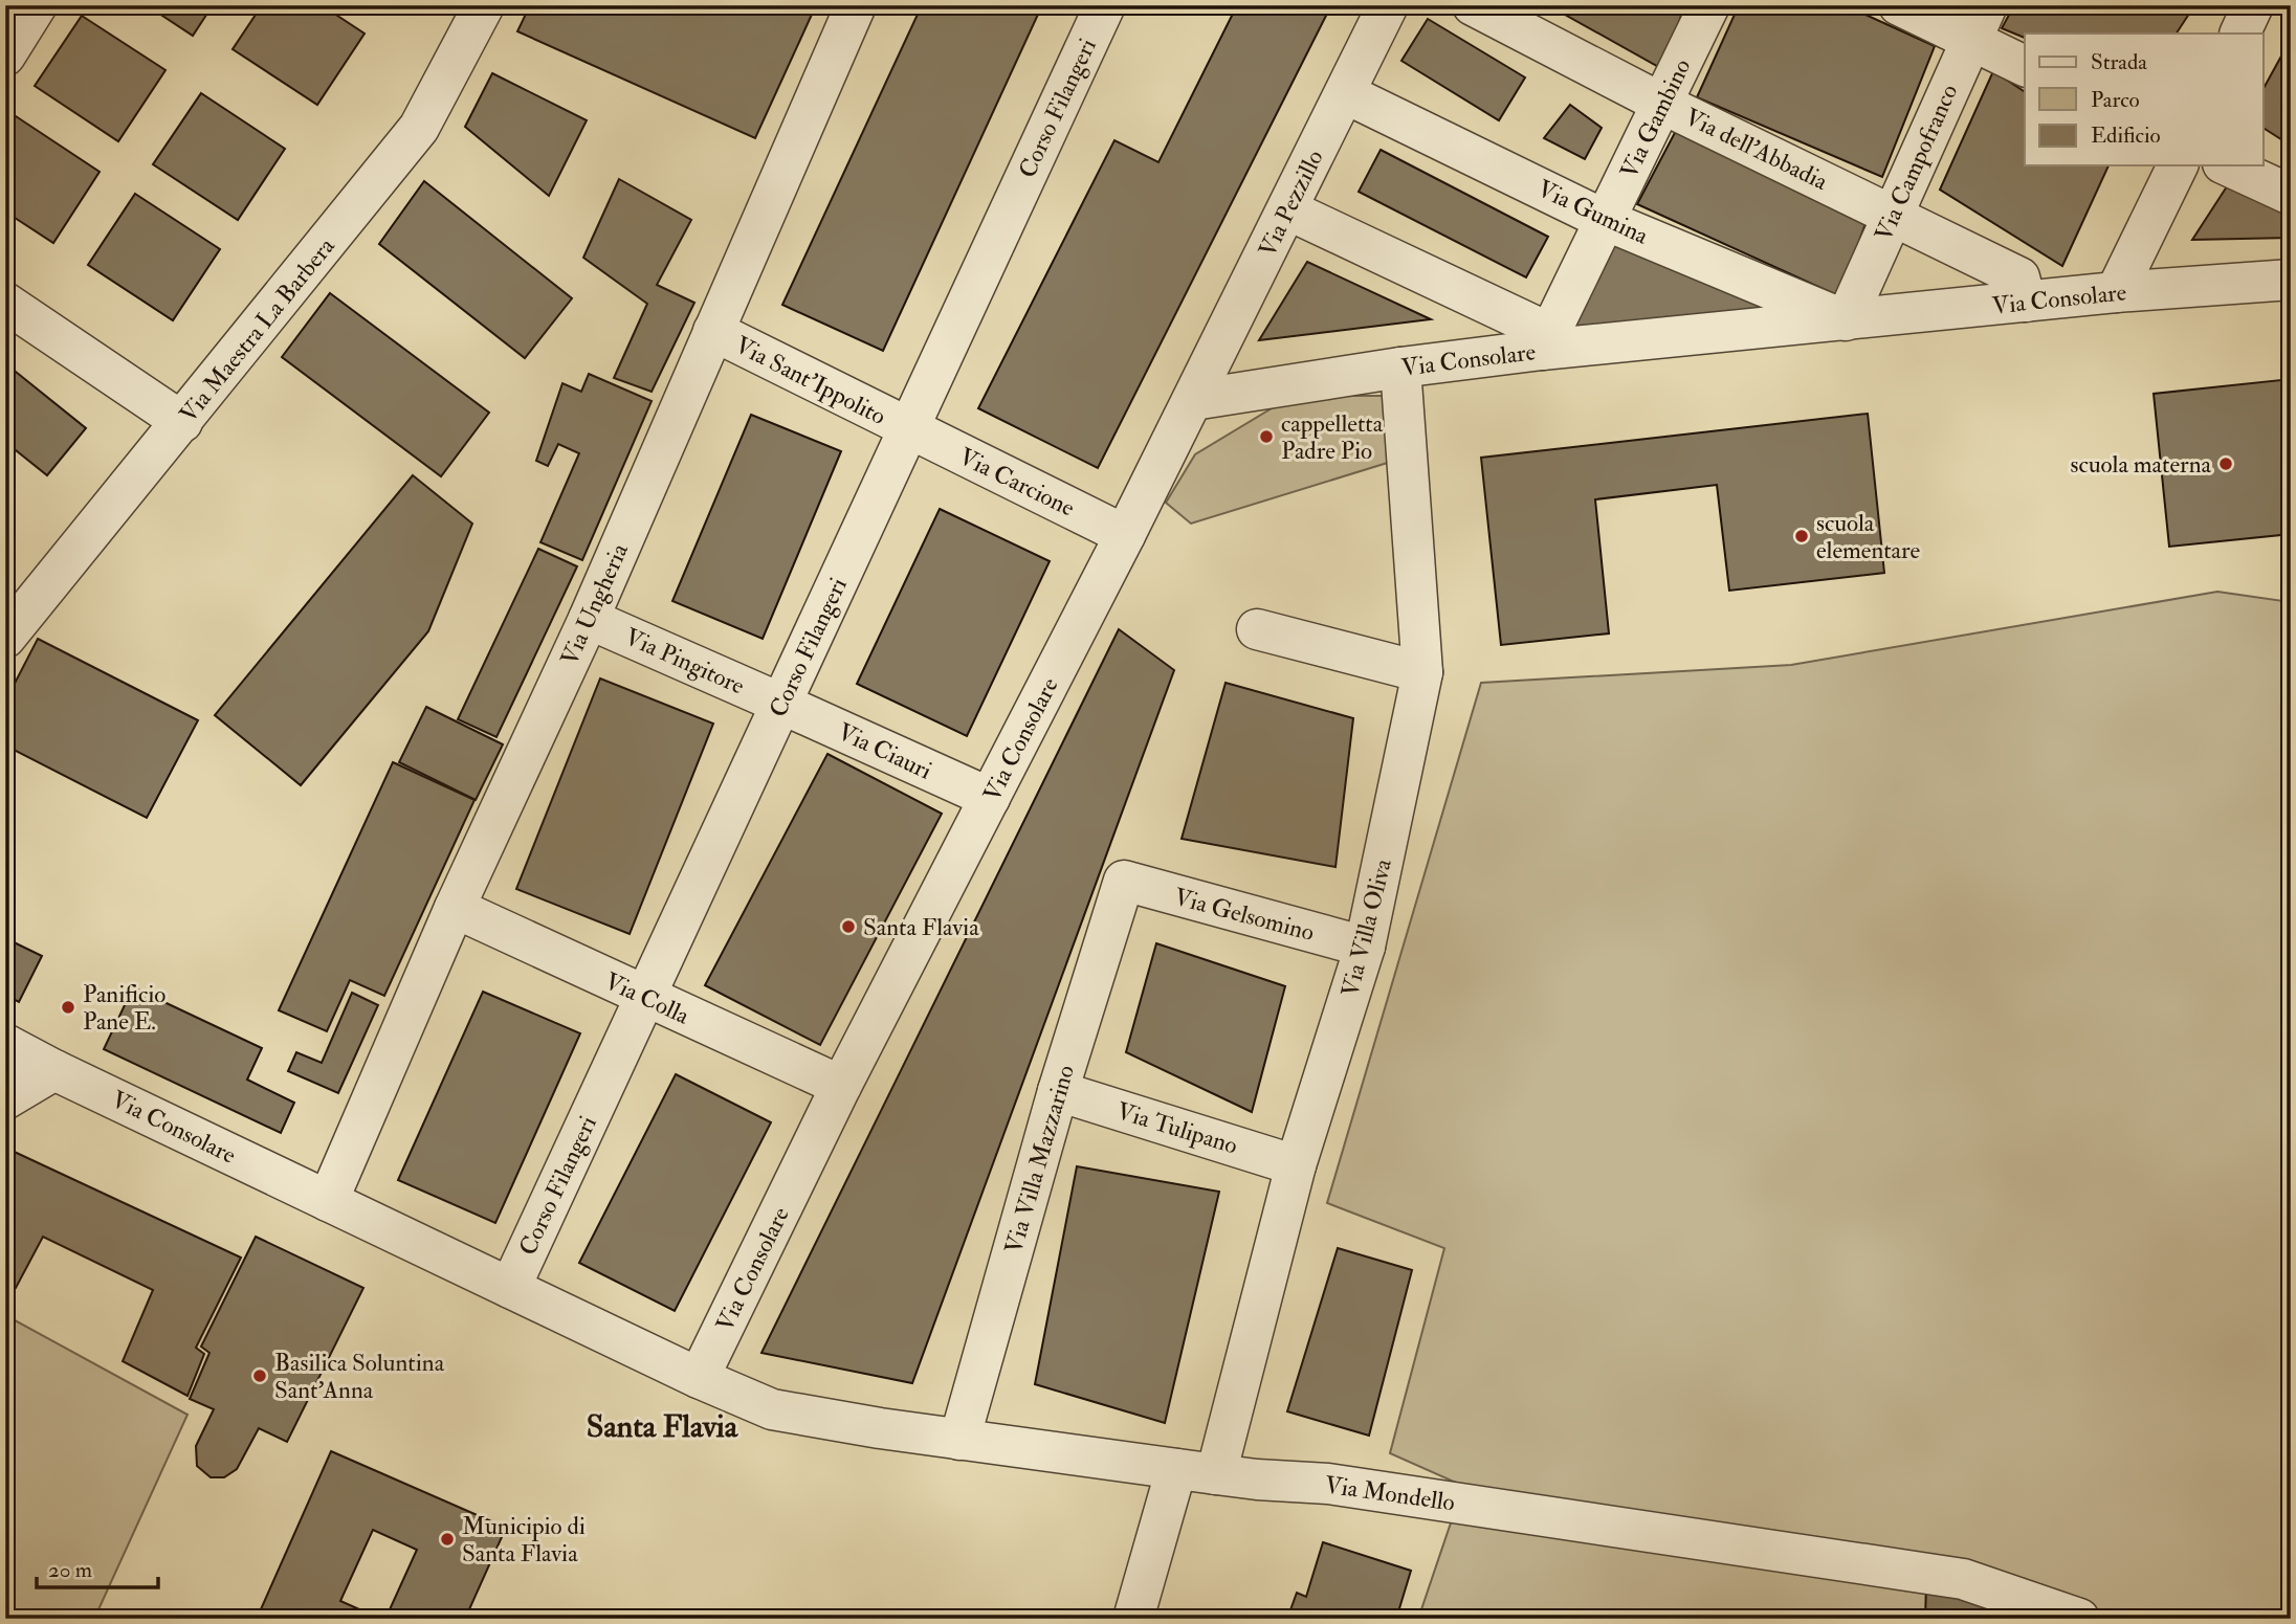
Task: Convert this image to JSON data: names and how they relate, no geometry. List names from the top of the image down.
{
  "streets": {
    "street": [
      "Corso Filangeri",
      "Via Gambino",
      "Via dell'Abbadia",
      "Via Campofranco",
      "Via Pezzillo",
      "Via Gumina",
      "Via Consolare",
      "Via Maestra La Barbera",
      "Via Sant'Ippolito",
      "Via Carcione",
      "Via Ungheria",
      "Via Pingitore",
      "Via Ciauri",
      "Via Gelsomino",
      "Via Villa Oliva",
      "Via Colla",
      "Via Tulipano",
      "Via Villa Mazzarino",
      "Via Mondello"
    ]
  },
  "crossings": [
    ["Corso Filangeri", "Via Consolare"],
    ["Corso Filangeri", "Via Sant'Ippolito"],
    ["Corso Filangeri", "Via Carcione"],
    ["Corso Filangeri", "Via Pingitore"],
    ["Corso Filangeri", "Via Ciauri"],
    ["Corso Filangeri", "Via Colla"],
    ["Via Gambino", "Via dell'Abbadia"],
    ["Via Gambino", "Via Gumina"],
    ["Via Gambino", "Via Consolare"],
    ["Via dell'Abbadia", "Via Campofranco"],
    ["Via dell'Abbadia", "Via Consolare"],
    ["Via Campofranco", "Via Gumina"],
    ["Via Campofranco", "Via Consolare"],
    ["Via Pezzillo", "Via Gumina"],
    ["Via Pezzillo", "Via Consolare"],
    ["Via Gumina", "Via Consolare"],
    ["Via Consolare", "Via Carcione"],
    ["Via Consolare", "Via Ungheria"],
    ["Via Consolare", "Via Ciauri"],
    ["Via Consolare", "Via Villa Oliva"],
    ["Via Consolare", "Via Colla"],
    ["Via Consolare", "Via Mondello"],
    ["Via Sant'Ippolito", "Via Carcione"],
    ["Via Sant'Ippolito", "Via Ungheria"],
    ["Via Ungheria", "Via Pingitore"],
    ["Via Ungheria", "Via Colla"],
    ["Via Pingitore", "Via Ciauri"],
    ["Via Gelsomino", "Via Villa Oliva"],
    ["Via Gelsomino", "Via Villa Mazzarino"],
    ["Via Villa Oliva", "Via Tulipano"],
    ["Via Villa Oliva", "Via Mondello"],
    ["Via Tulipano", "Via Villa Mazzarino"],
    ["Via Villa Mazzarino", "Via Mondello"]
  ],
  "districts": ["Santa Flavia"],
  "places": [
    "cappelletta Padre Pio",
    "scuola materna",
    "scuola elementare",
    "Santa Flavia",
    "Panificio Pane E.",
    "Basilica Soluntina Sant'Anna",
    "Municipio di Santa Flavia"
  ],
  "legend": ["Strada", "Parco", "Edificio"],
  "scale_bar": "20 m"
}
